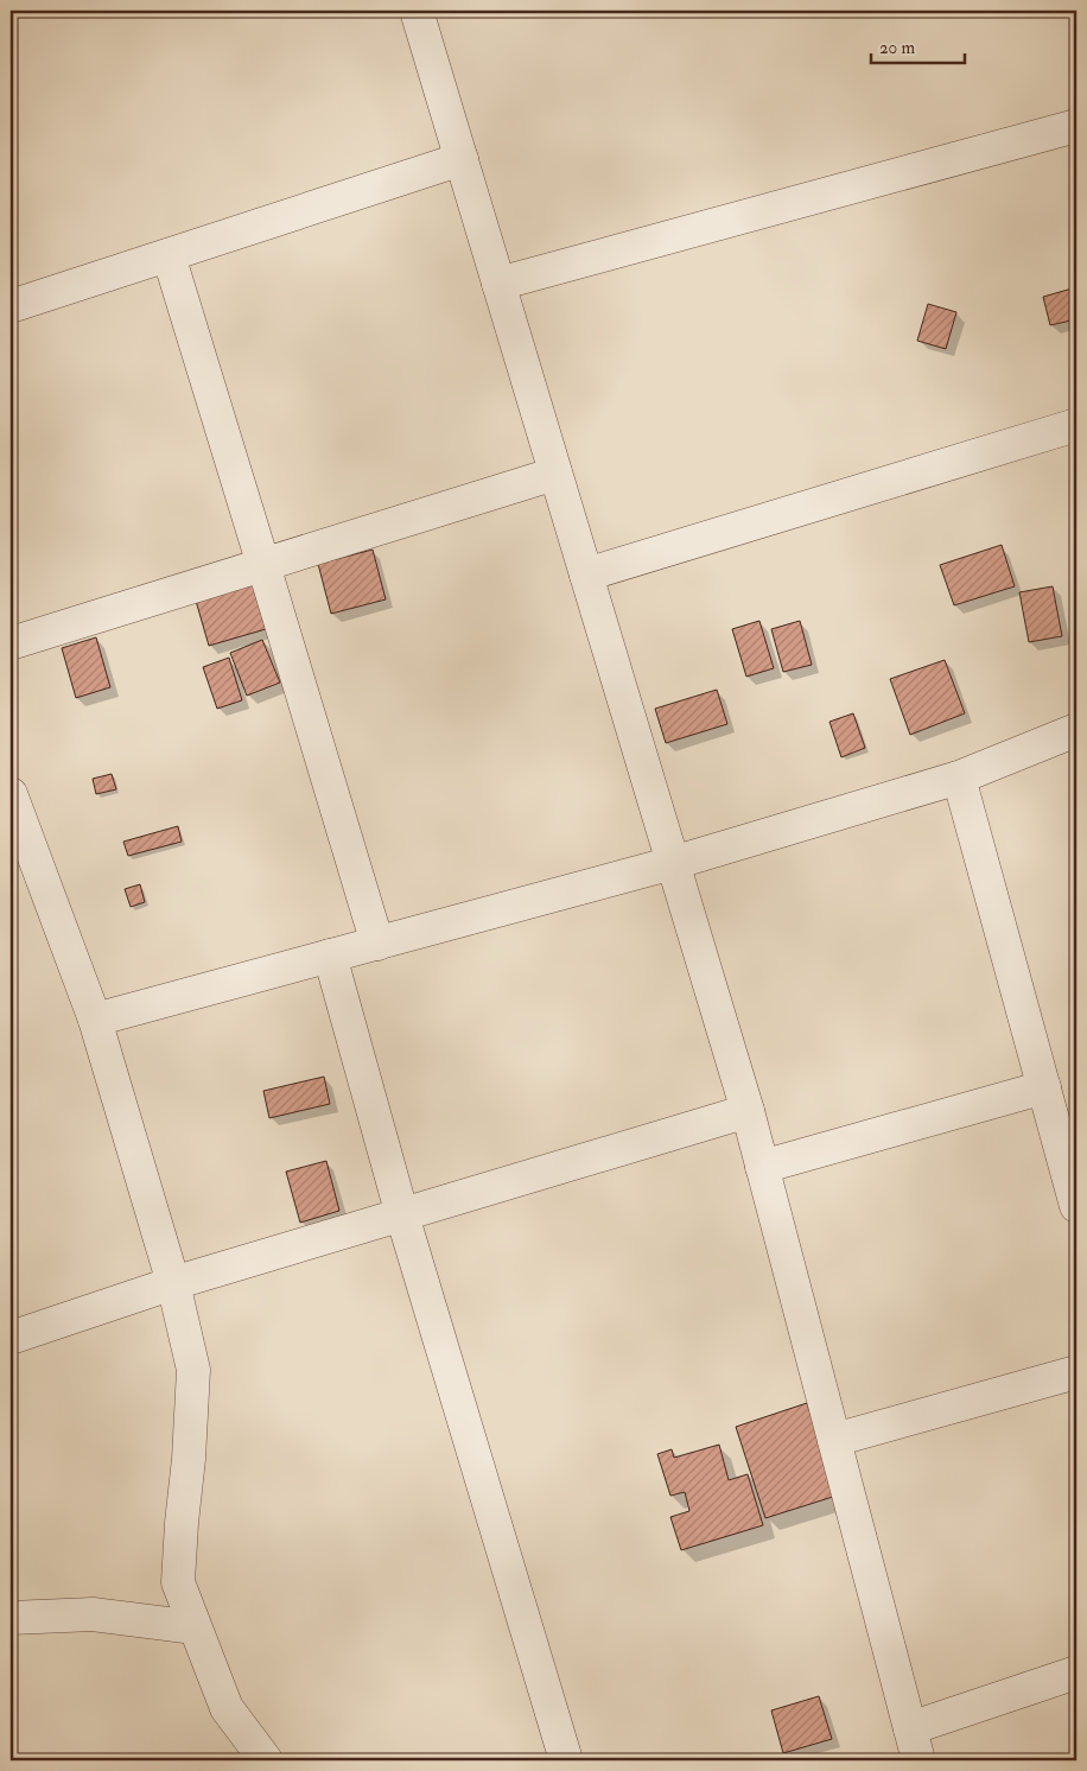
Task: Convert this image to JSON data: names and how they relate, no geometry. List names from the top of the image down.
{
  "scale_bar": "20 m"
}
